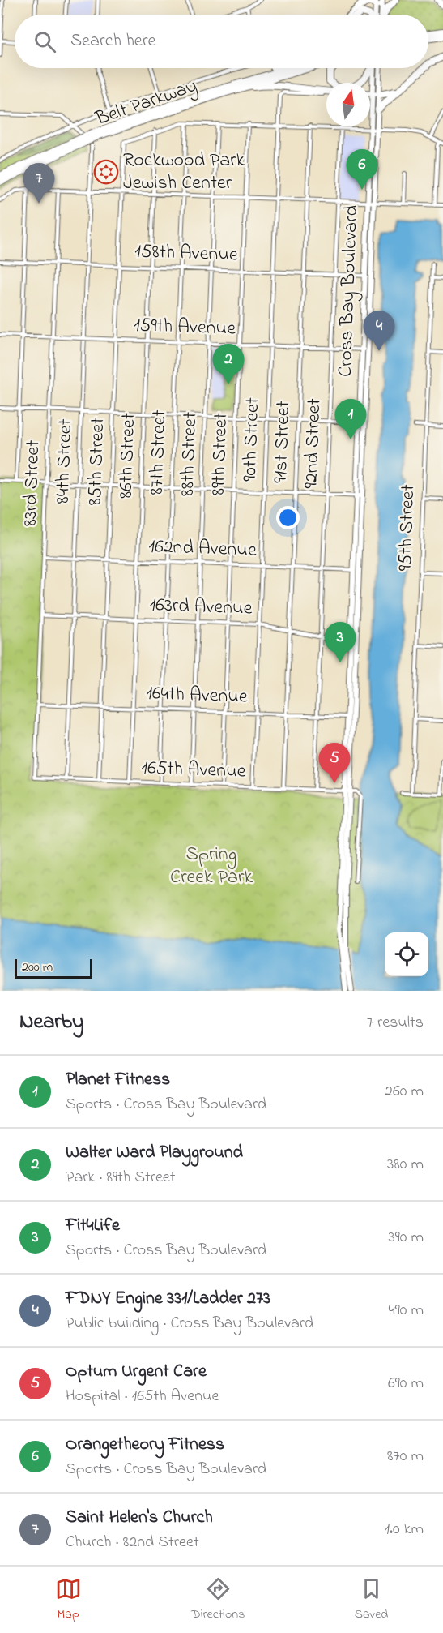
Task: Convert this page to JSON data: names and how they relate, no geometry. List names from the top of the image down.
{
  "streets": {
    "highway": ["Belt Parkway"],
    "main road": ["Cross Bay Boulevard"],
    "street": [
      "158th Avenue",
      "159th Avenue",
      "90th Street",
      "91st Street",
      "92nd Street",
      "87th Street",
      "88th Street",
      "89th Street",
      "86th Street",
      "84th Street",
      "85th Street",
      "83rd Street",
      "95th Street",
      "162nd Avenue",
      "163rd Avenue",
      "164th Avenue",
      "165th Avenue"
    ]
  },
  "crossings": [
    ["158th Avenue", "Cross Bay Boulevard"],
    ["158th Avenue", "90th Street"],
    ["158th Avenue", "91st Street"],
    ["158th Avenue", "92nd Street"],
    ["158th Avenue", "87th Street"],
    ["158th Avenue", "88th Street"],
    ["158th Avenue", "89th Street"],
    ["158th Avenue", "86th Street"],
    ["158th Avenue", "84th Street"],
    ["158th Avenue", "85th Street"],
    ["158th Avenue", "83rd Street"],
    ["Cross Bay Boulevard", "159th Avenue"],
    ["Cross Bay Boulevard", "162nd Avenue"],
    ["Cross Bay Boulevard", "163rd Avenue"],
    ["Cross Bay Boulevard", "164th Avenue"],
    ["Cross Bay Boulevard", "165th Avenue"],
    ["159th Avenue", "90th Street"],
    ["159th Avenue", "91st Street"],
    ["159th Avenue", "92nd Street"],
    ["159th Avenue", "87th Street"],
    ["159th Avenue", "88th Street"],
    ["159th Avenue", "89th Street"],
    ["159th Avenue", "86th Street"],
    ["159th Avenue", "84th Street"],
    ["159th Avenue", "85th Street"],
    ["159th Avenue", "83rd Street"],
    ["90th Street", "162nd Avenue"],
    ["90th Street", "163rd Avenue"],
    ["90th Street", "164th Avenue"],
    ["90th Street", "165th Avenue"],
    ["91st Street", "162nd Avenue"],
    ["91st Street", "163rd Avenue"],
    ["91st Street", "164th Avenue"],
    ["91st Street", "165th Avenue"],
    ["92nd Street", "162nd Avenue"],
    ["92nd Street", "163rd Avenue"],
    ["92nd Street", "164th Avenue"],
    ["92nd Street", "165th Avenue"],
    ["87th Street", "162nd Avenue"],
    ["87th Street", "163rd Avenue"],
    ["87th Street", "164th Avenue"],
    ["87th Street", "165th Avenue"],
    ["88th Street", "162nd Avenue"],
    ["88th Street", "163rd Avenue"],
    ["88th Street", "164th Avenue"],
    ["88th Street", "165th Avenue"],
    ["89th Street", "162nd Avenue"],
    ["89th Street", "163rd Avenue"],
    ["89th Street", "164th Avenue"],
    ["89th Street", "165th Avenue"],
    ["86th Street", "85th Street"],
    ["86th Street", "162nd Avenue"],
    ["86th Street", "163rd Avenue"],
    ["86th Street", "164th Avenue"],
    ["86th Street", "165th Avenue"],
    ["84th Street", "162nd Avenue"],
    ["84th Street", "163rd Avenue"],
    ["84th Street", "164th Avenue"],
    ["84th Street", "165th Avenue"],
    ["85th Street", "162nd Avenue"],
    ["85th Street", "163rd Avenue"],
    ["85th Street", "164th Avenue"],
    ["85th Street", "165th Avenue"],
    ["83rd Street", "162nd Avenue"],
    ["83rd Street", "163rd Avenue"],
    ["83rd Street", "164th Avenue"],
    ["83rd Street", "165th Avenue"]
  ],
  "parks": ["Spring Creek Park"],
  "places": {
    "synagogue": ["Rockwood Park Jewish Center"]
  },
  "scale_bar": "200 m",
  "north": "top",
  "page": {
    "search": "Search here",
    "pins": [
      "6",
      "7",
      "4",
      "2",
      "1",
      "3",
      "5"
    ],
    "scale": "200 m",
    "heading": ["Nearby", "7 results"],
    "list": [
      {
        "mark": "1",
        "name": "Planet Fitness",
        "note": "Sports · Cross Bay Boulevard",
        "value": "260 m"
      },
      {
        "mark": "2",
        "name": "Walter Ward Playground",
        "note": "Park · 89th Street",
        "value": "380 m"
      },
      {
        "mark": "3",
        "name": "Fit4Life",
        "note": "Sports · Cross Bay Boulevard",
        "value": "390 m"
      },
      {
        "mark": "4",
        "name": "FDNY Engine 331/Ladder 273",
        "note": "Public building · Cross Bay Boulevard",
        "value": "490 m"
      },
      {
        "mark": "5",
        "name": "Optum Urgent Care",
        "note": "Hospital · 165th Avenue",
        "value": "690 m"
      },
      {
        "mark": "6",
        "name": "Orangetheory Fitness",
        "note": "Sports · Cross Bay Boulevard",
        "value": "870 m"
      },
      {
        "mark": "7",
        "name": "Saint Helen's Church",
        "note": "Church · 82nd Street",
        "value": "1.0 km"
      }
    ],
    "nav": ["Map", "Directions", "Saved"]
  }
}
